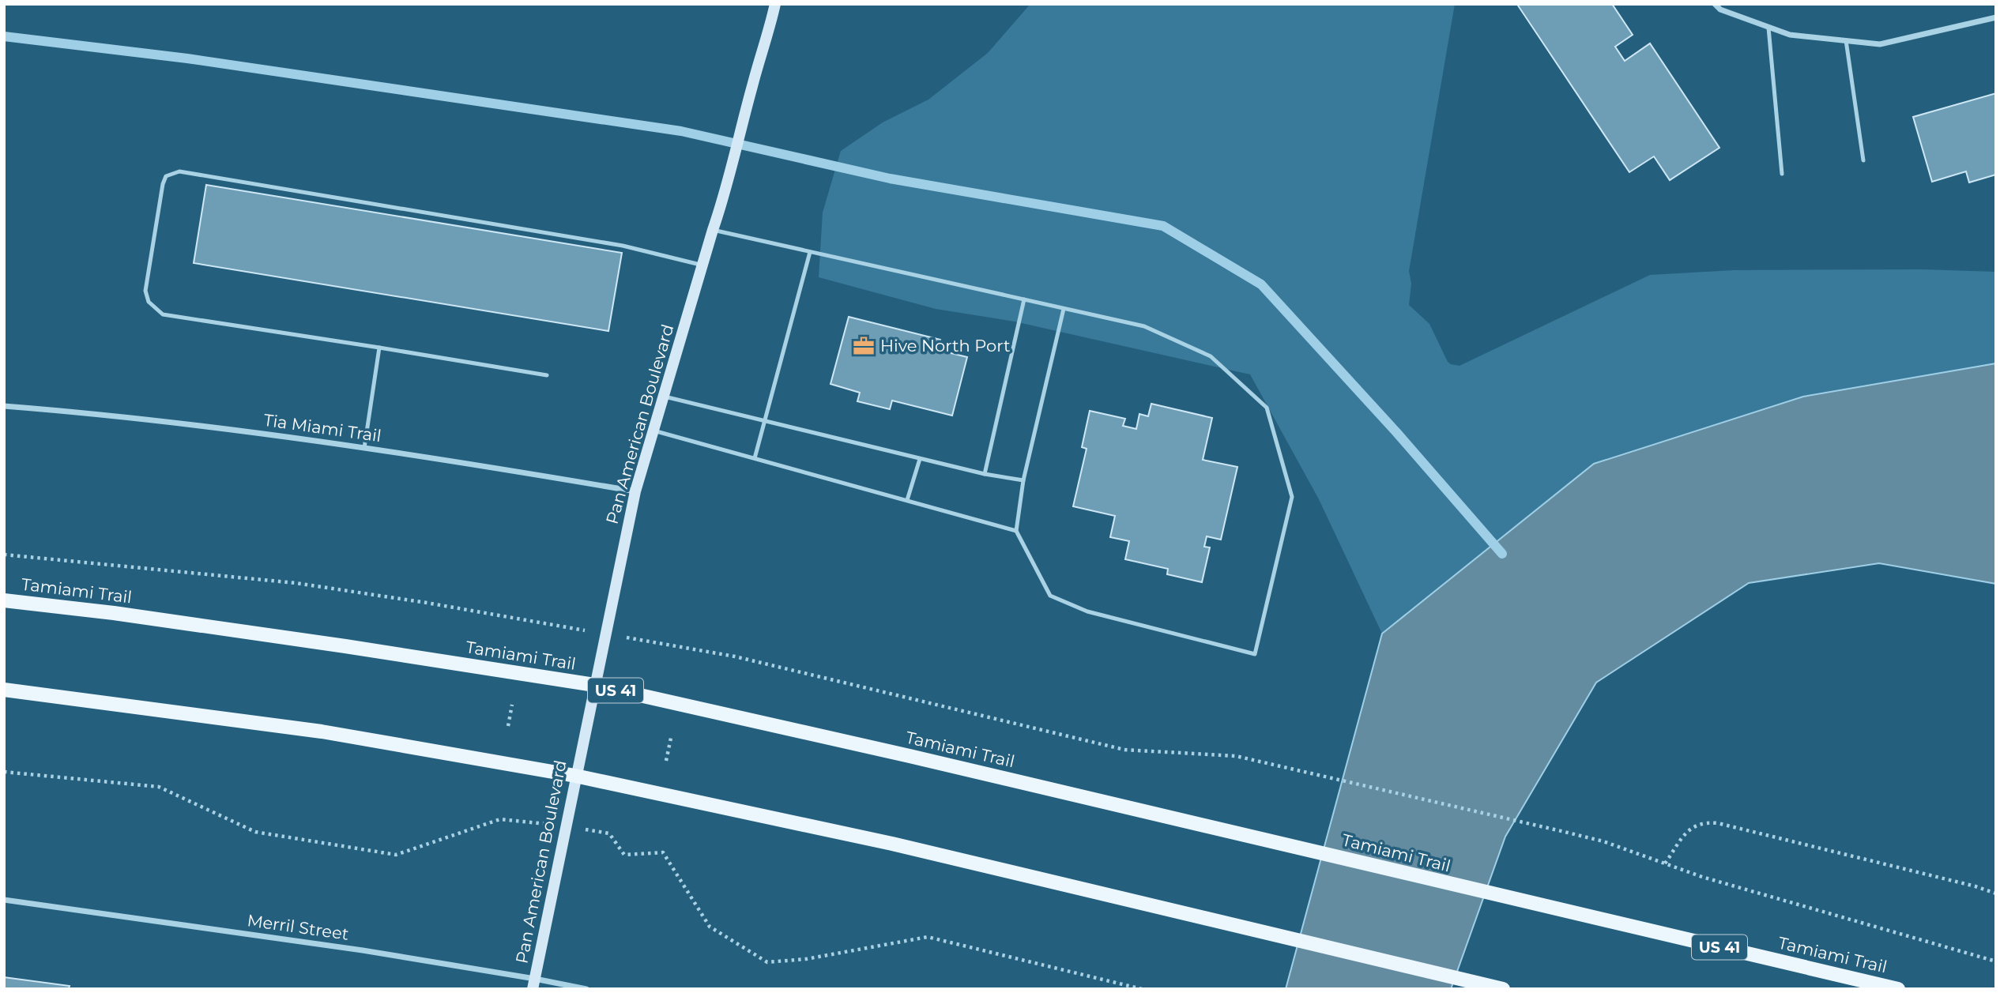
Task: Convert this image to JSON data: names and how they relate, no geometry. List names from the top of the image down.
{
  "streets": {
    "main road": ["Tamiami Trail", "US 41"],
    "street": ["Pan American Boulevard", "Tia Miami Trail", "Merril Street"]
  },
  "crossings": [
    ["Pan American Boulevard", "Tia Miami Trail"],
    ["Pan American Boulevard", "Tamiami Trail"],
    ["Pan American Boulevard", "Merril Street"]
  ],
  "places": {
    "office": ["Hive North Port"]
  }
}
